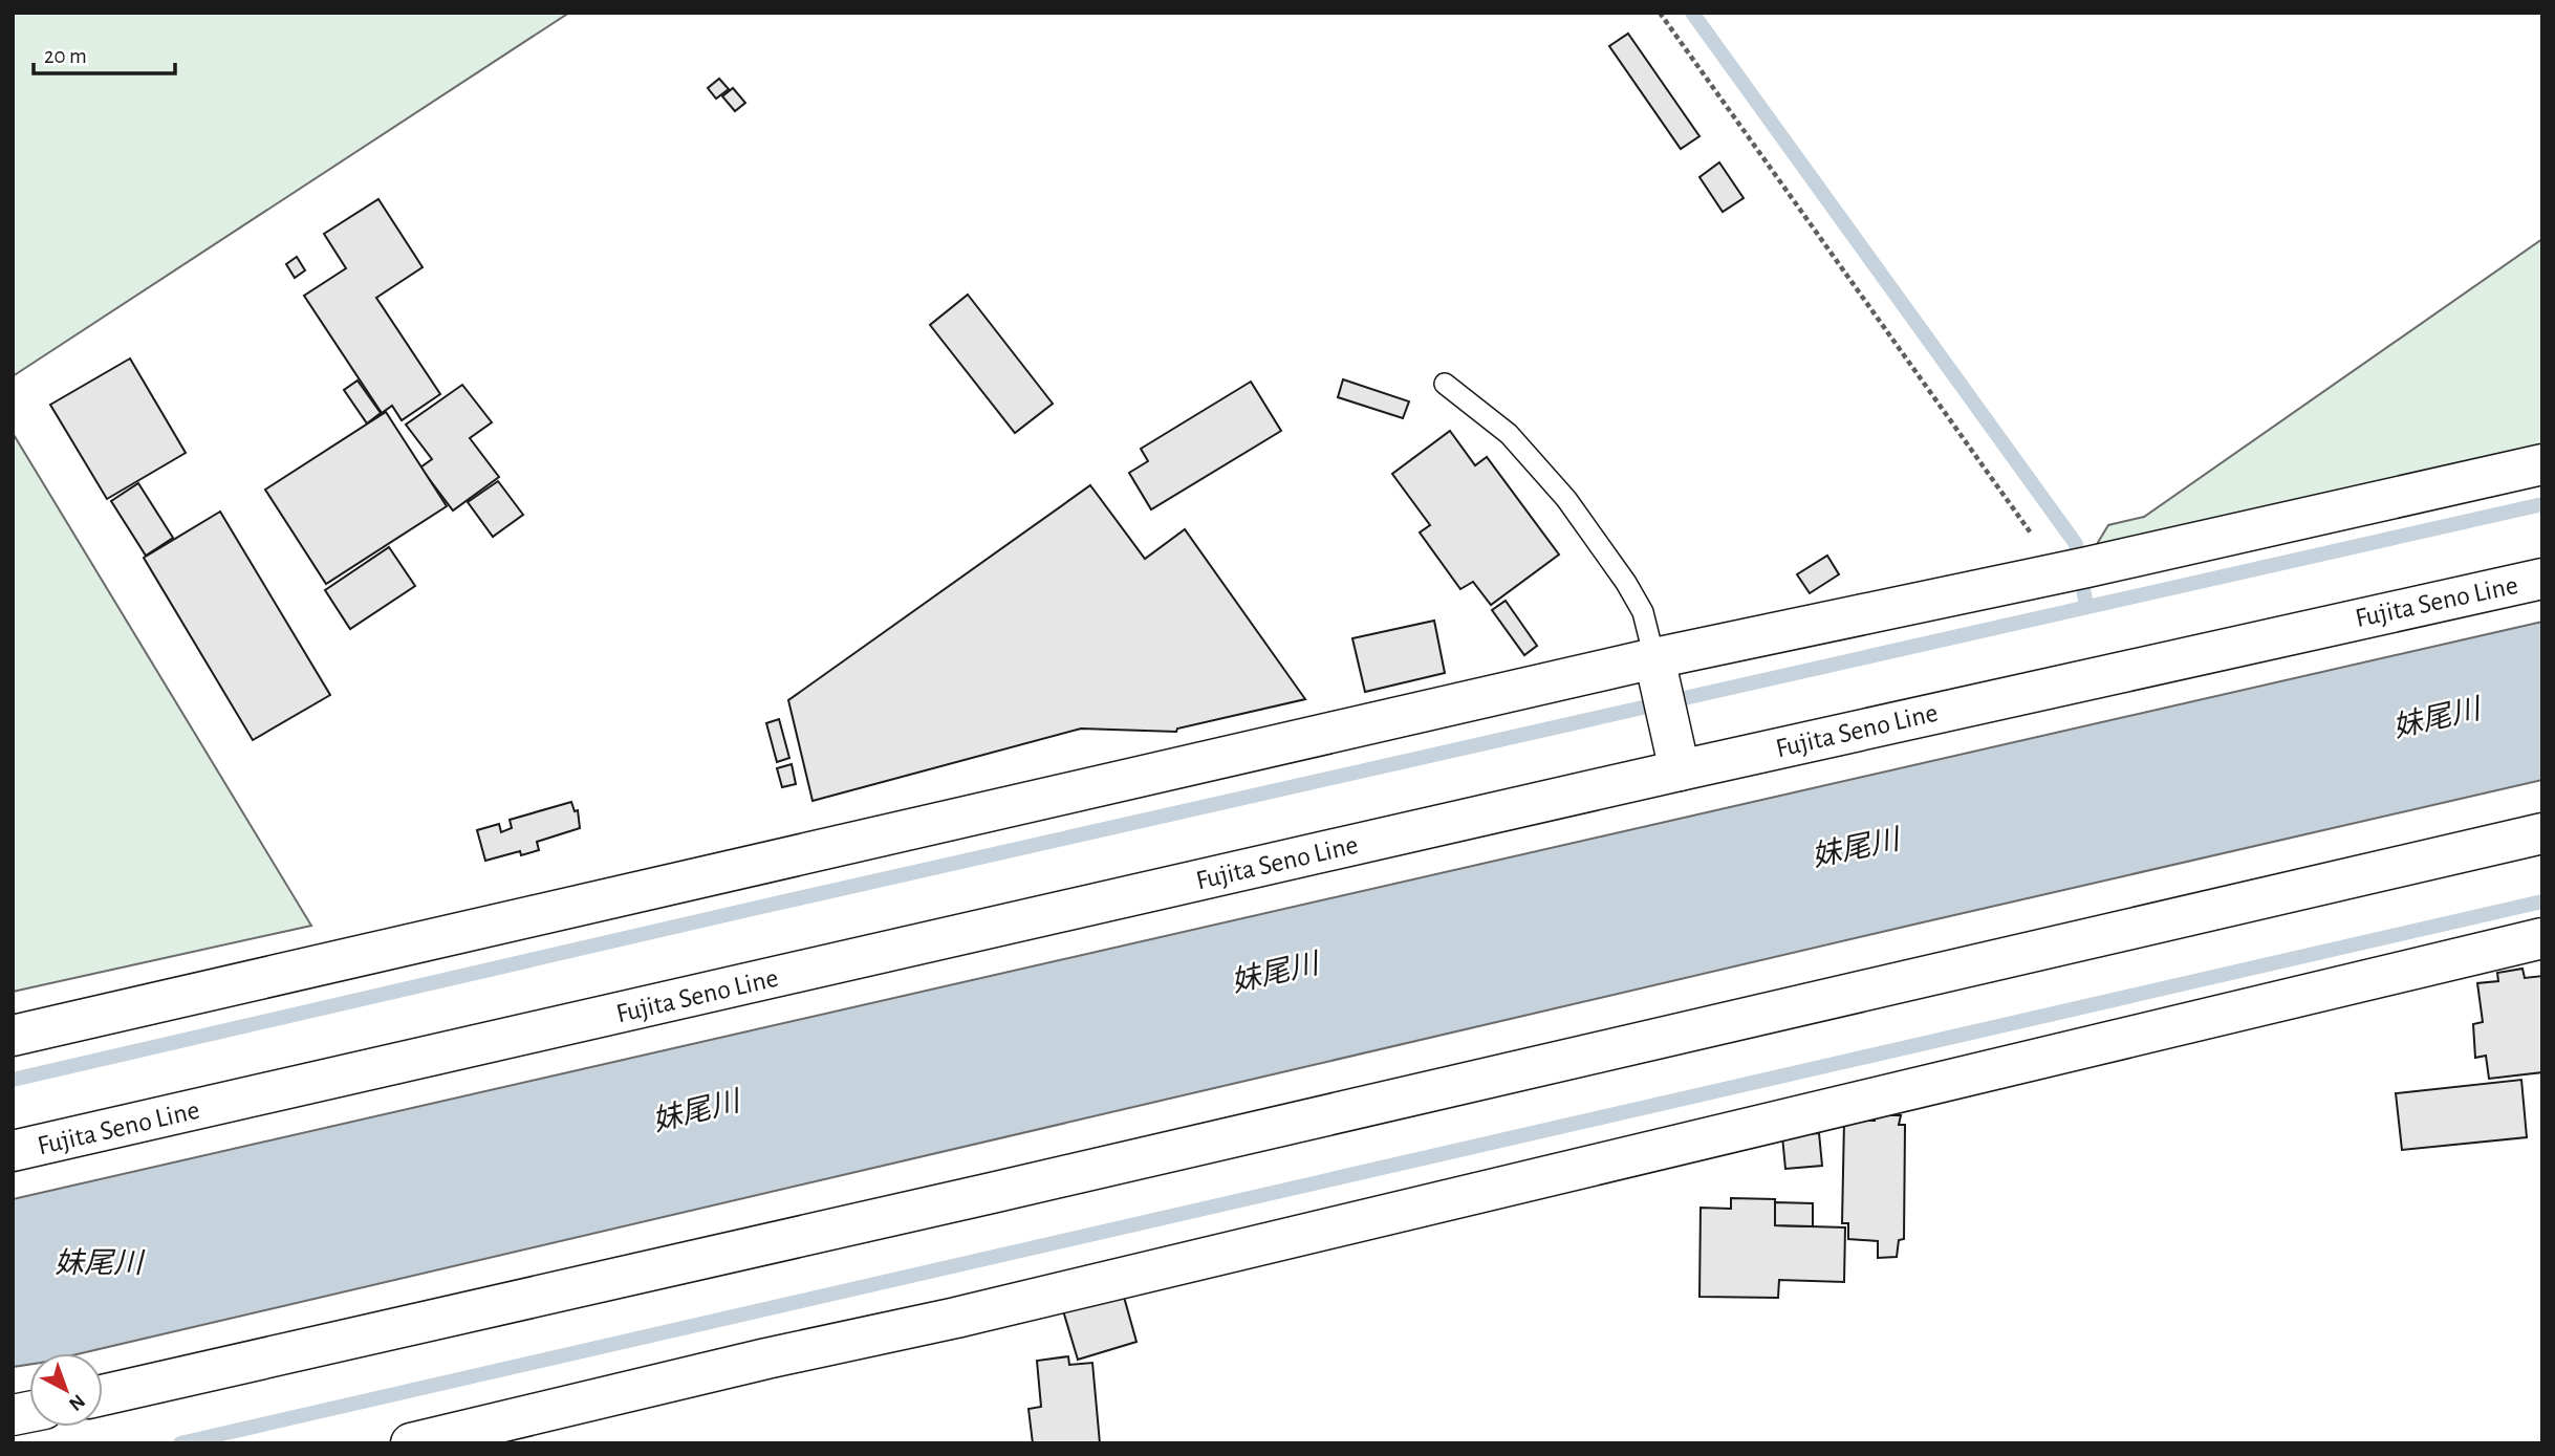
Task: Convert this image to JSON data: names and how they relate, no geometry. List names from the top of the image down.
{
  "streets": {
    "street": ["Fujita Seno Line"]
  },
  "water": ["妹尾川"],
  "scale_bar": "20 m",
  "north": "bottom right"
}
